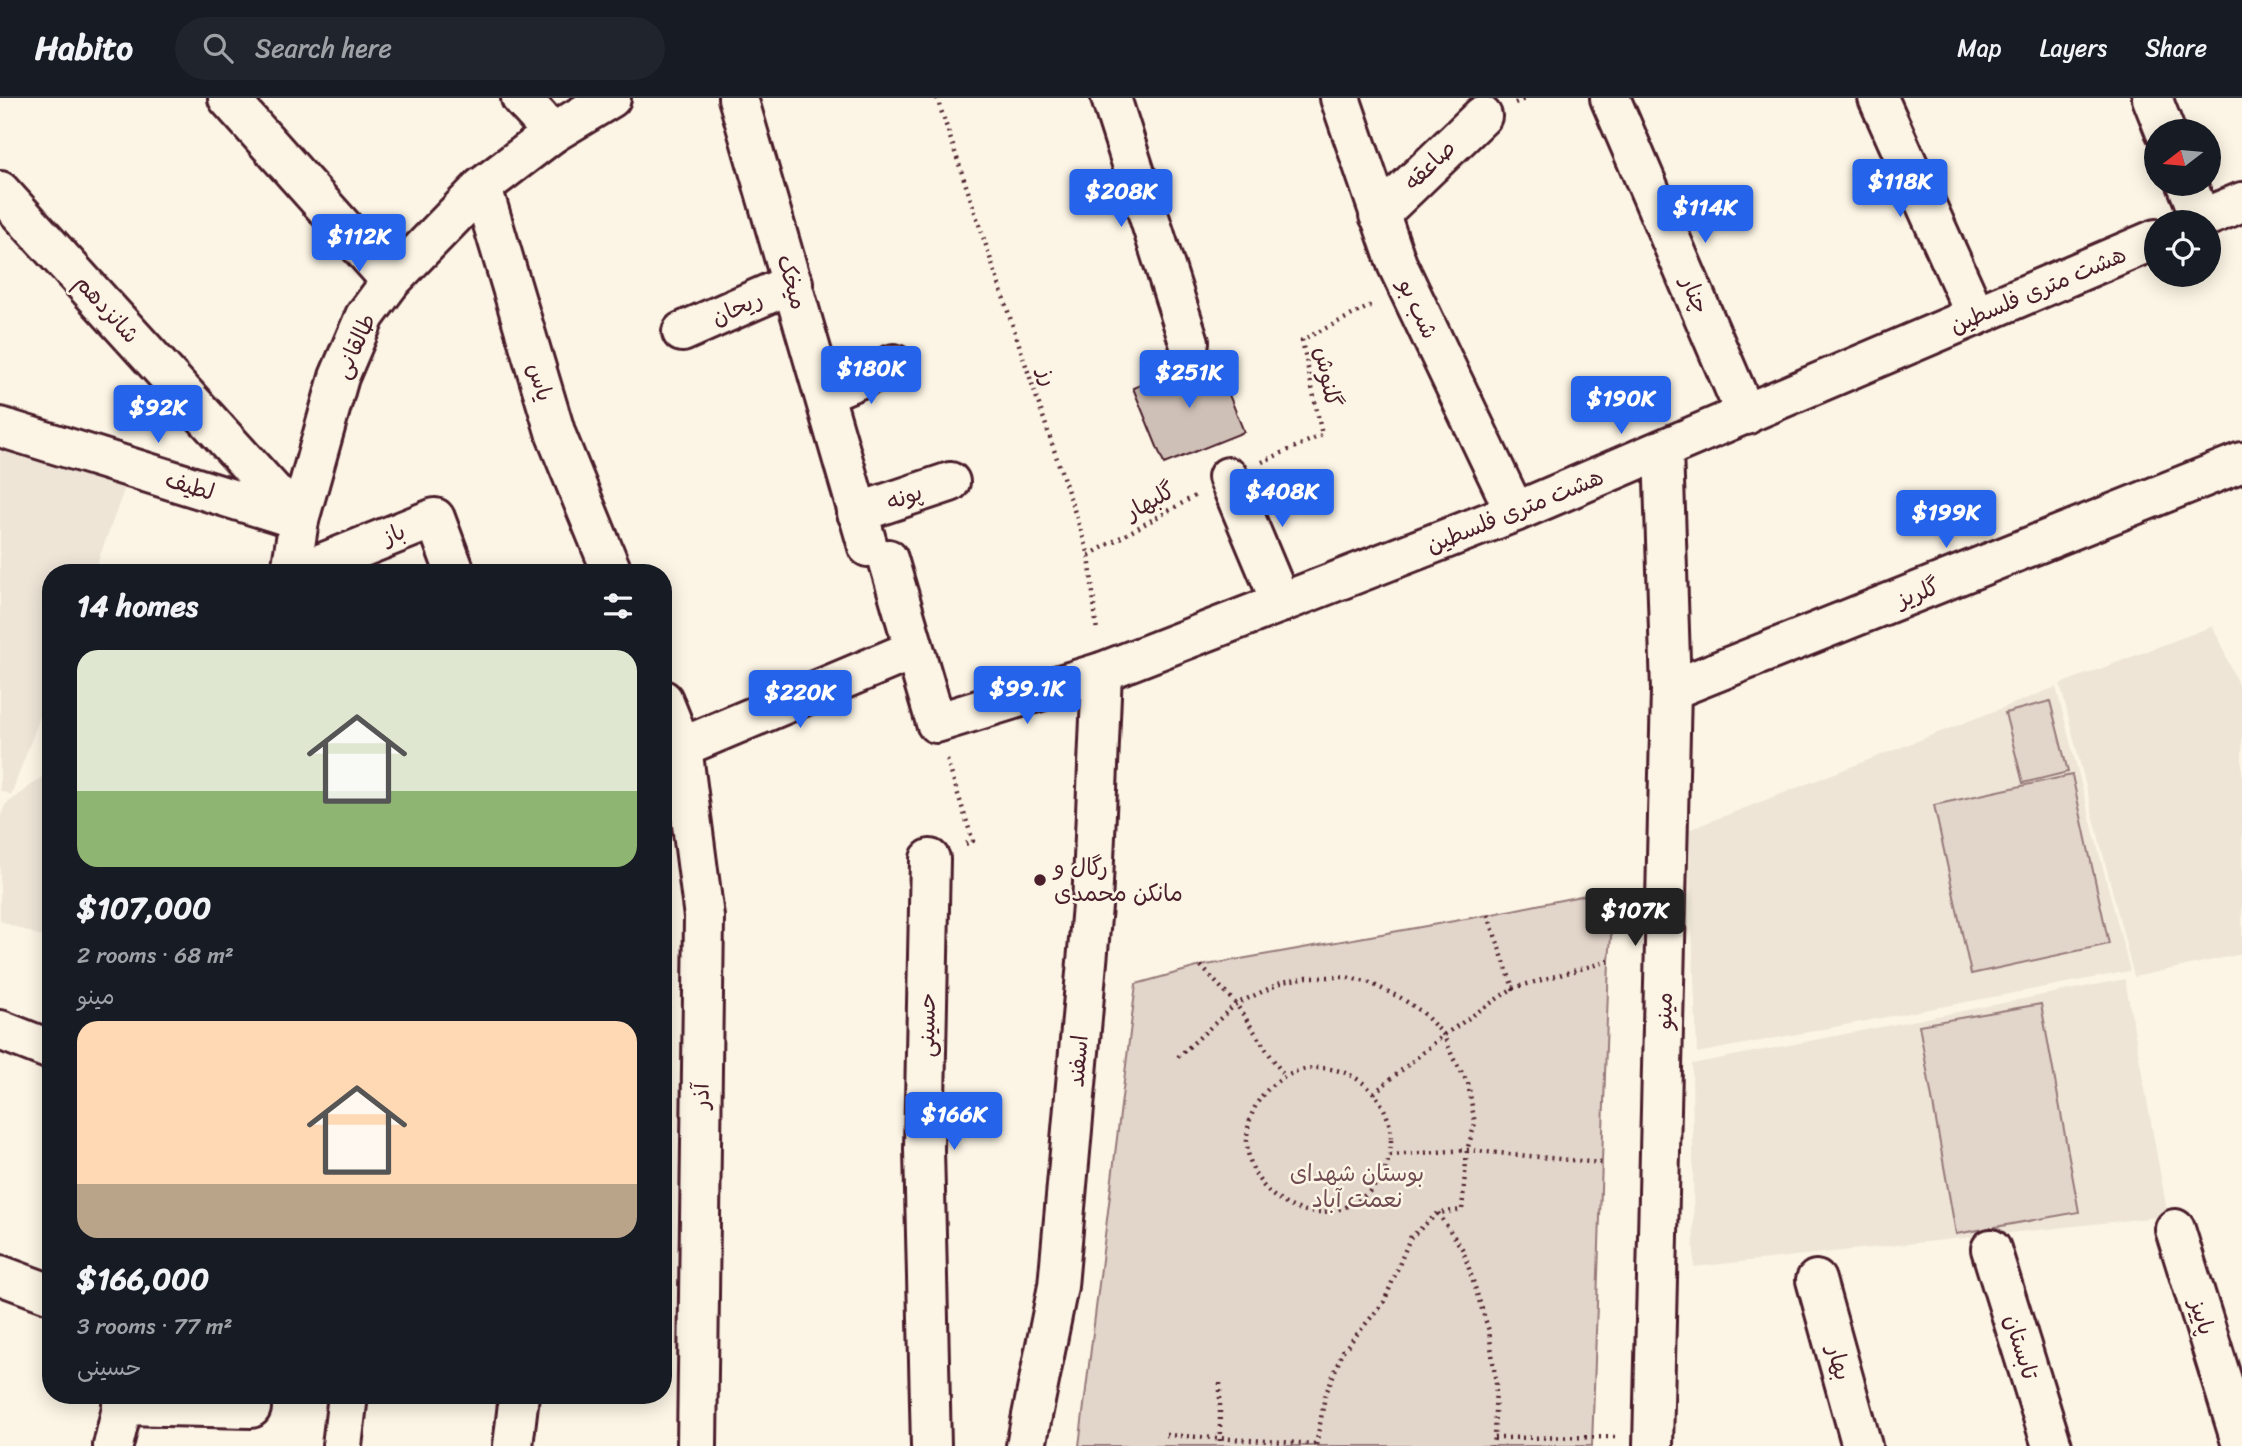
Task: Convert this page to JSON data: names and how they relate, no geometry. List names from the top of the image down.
{
  "streets": {
    "street": [
      "صاعقه",
      "میخک",
      "هشت متری فلسطین",
      "چنار",
      "ریحان",
      "شانزدهم",
      "شب بو",
      "طالقانی",
      "یاس",
      "لطیف",
      "پونه",
      "باز",
      "گلریز",
      "مینو",
      "حسینی",
      "اسفند",
      "آذر",
      "پاییز",
      "تابستان",
      "بهار"
    ],
    "path": ["رز", "گلنوش", "گلبهار"]
  },
  "crossings": [
    ["صاعقه", "شب بو"],
    ["میخک", "هشت متری فلسطین"],
    ["میخک", "ریحان"],
    ["میخک", "پونه"],
    ["هشت متری فلسطین", "چنار"],
    ["هشت متری فلسطین", "شب بو"],
    ["هشت متری فلسطین", "رز"],
    ["هشت متری فلسطین", "مینو"],
    ["هشت متری فلسطین", "اسفند"],
    ["شانزدهم", "طالقانی"],
    ["شانزدهم", "لطیف"],
    ["شب بو", "گلنوش"],
    ["طالقانی", "یاس"],
    ["طالقانی", "لطیف"],
    ["رز", "گلبهار"],
    ["رز", "اسفند"],
    ["گلنوش", "گلبهار"],
    ["گلریز", "مینو"]
  ],
  "parks": ["بوستان شهدای نعمت آباد"],
  "places": ["رگال و مانکن محمدی"],
  "north": "left",
  "page": {
    "header": "Habito",
    "search": "Search here",
    "nav": ["Map", "Layers", "Share"],
    "price": [
      "$118K",
      "$208K",
      "$114K",
      "$112K",
      "$180K",
      "$251K",
      "$190K",
      "$92K",
      "$408K",
      "$199K",
      "$99.1K",
      "$220K",
      "$107K",
      "$166K"
    ],
    "heading": "14 homes",
    "list": [
      {
        "name": "$107,000",
        "note": "2 rooms · 68 m² · مینو"
      },
      {
        "name": "$166,000",
        "note": "3 rooms · 77 m² · حسینی"
      }
    ]
  }
}
